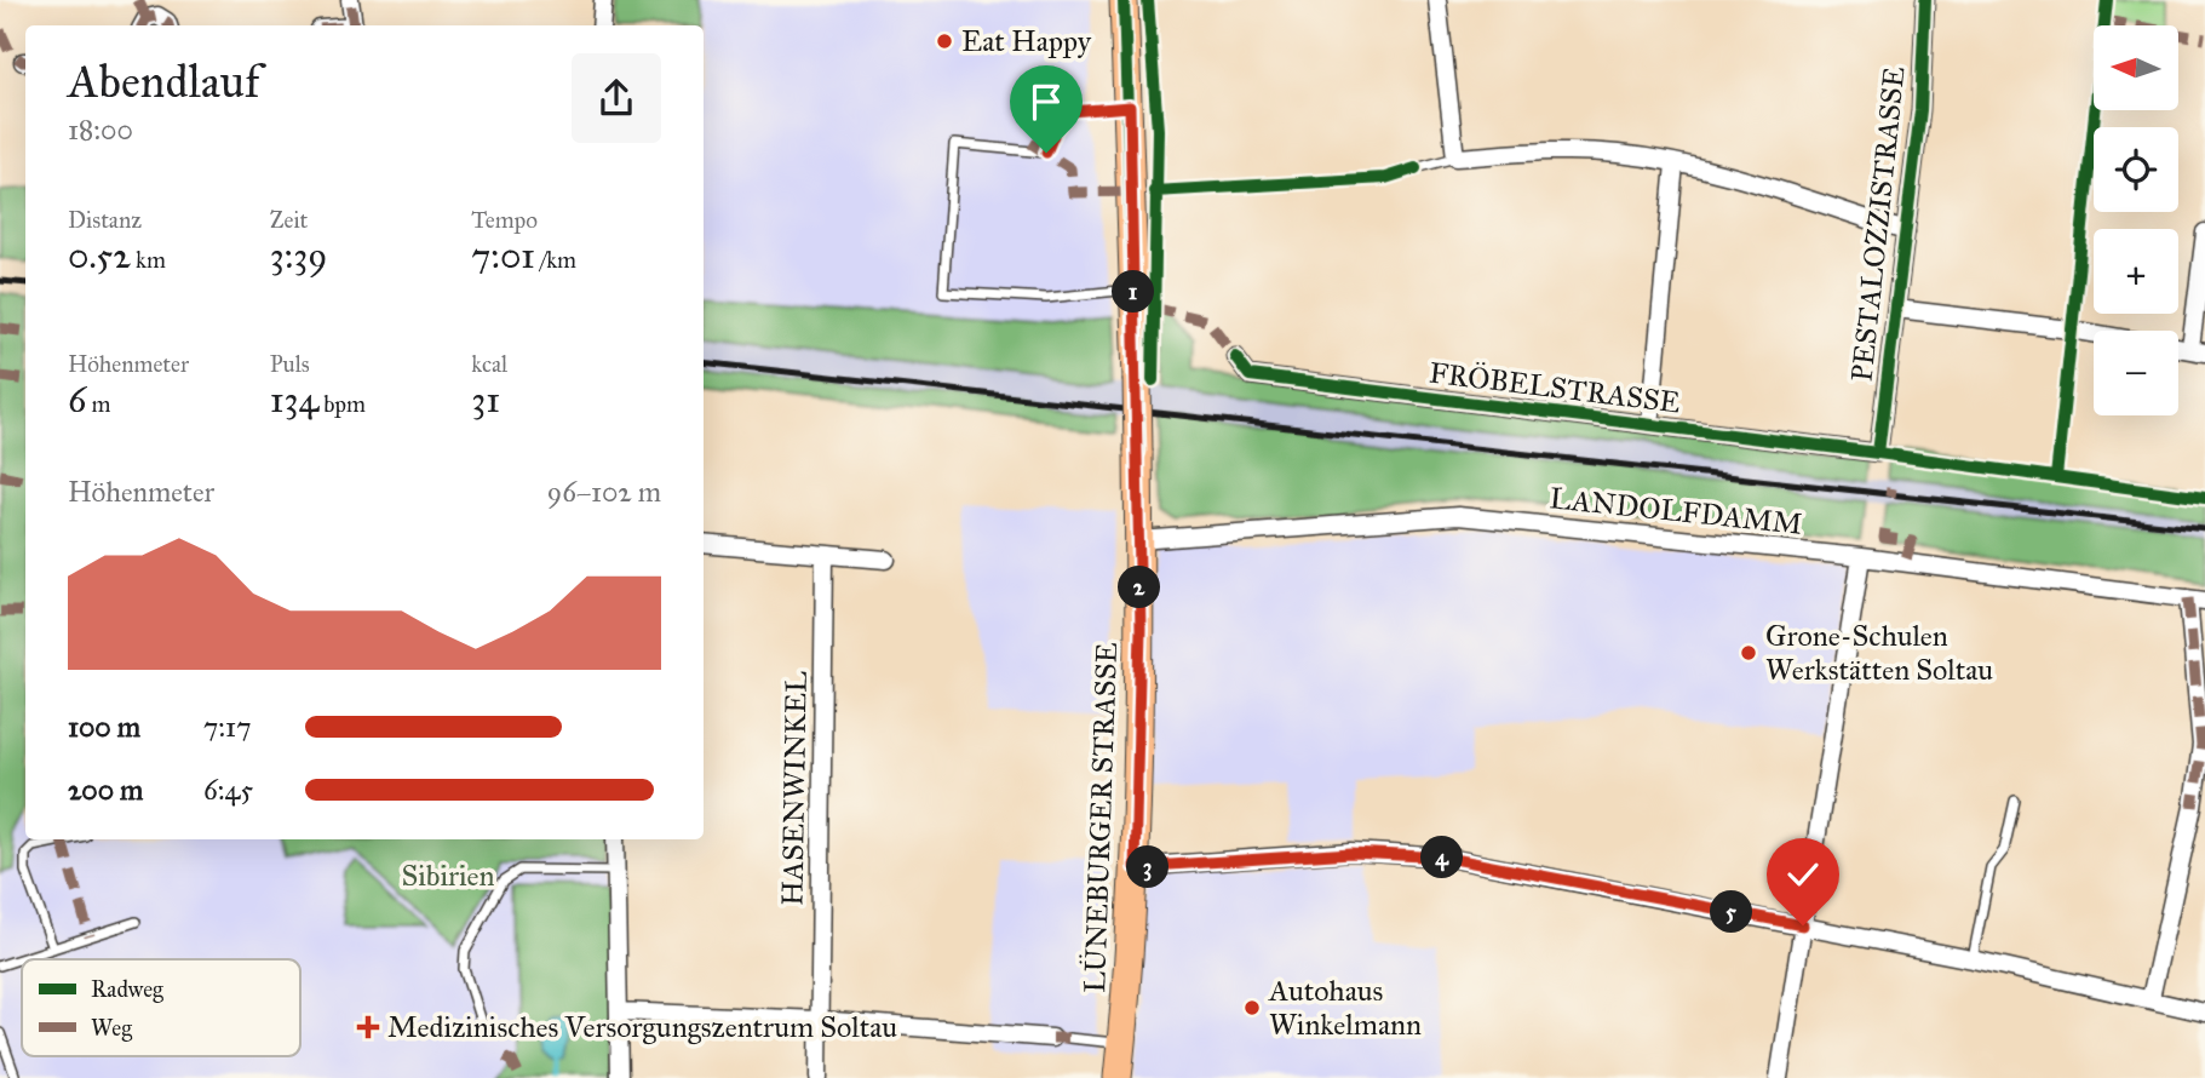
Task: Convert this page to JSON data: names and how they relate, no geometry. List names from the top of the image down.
{
  "streets": {
    "main road": ["LÜNEBURGER STRASSE"],
    "street": [
      "PESTALOZZISTRASSE",
      "FRÖBELSTRASSE",
      "LANDOLFDAMM",
      "HASENWINKEL"
    ]
  },
  "crossings": [
    ["PESTALOZZISTRASSE", "FRÖBELSTRASSE"],
    ["LANDOLFDAMM", "LÜNEBURGER STRASSE"]
  ],
  "parks": ["Sibirien"],
  "places": {
    "other": ["Eat Happy", "Grone-Schulen Werkstätten Soltau", "Autohaus Winkelmann"],
    "health": ["Medizinisches Versorgungszentrum Soltau"]
  },
  "legend": ["Radweg", "Weg"],
  "north": "left",
  "page": {
    "map_buttons": ["+", "−"],
    "heading": ["Abendlauf", "18:00"],
    "stats": [
      ["Distanz", "0.52 km"],
      ["Zeit", "3:39"],
      ["Tempo", "7:01 /km"],
      ["Höhenmeter", "6 m"],
      ["Puls", "134 bpm"],
      ["kcal", "31"]
    ],
    "pins": [
      "1",
      "2",
      "4",
      "3",
      "5"
    ],
    "chart": ["Höhenmeter", "96–102 m"],
    "list": [
      {
        "name": "100 m",
        "note": "7:17"
      },
      {
        "name": "200 m",
        "note": "6:45"
      }
    ]
  }
}
